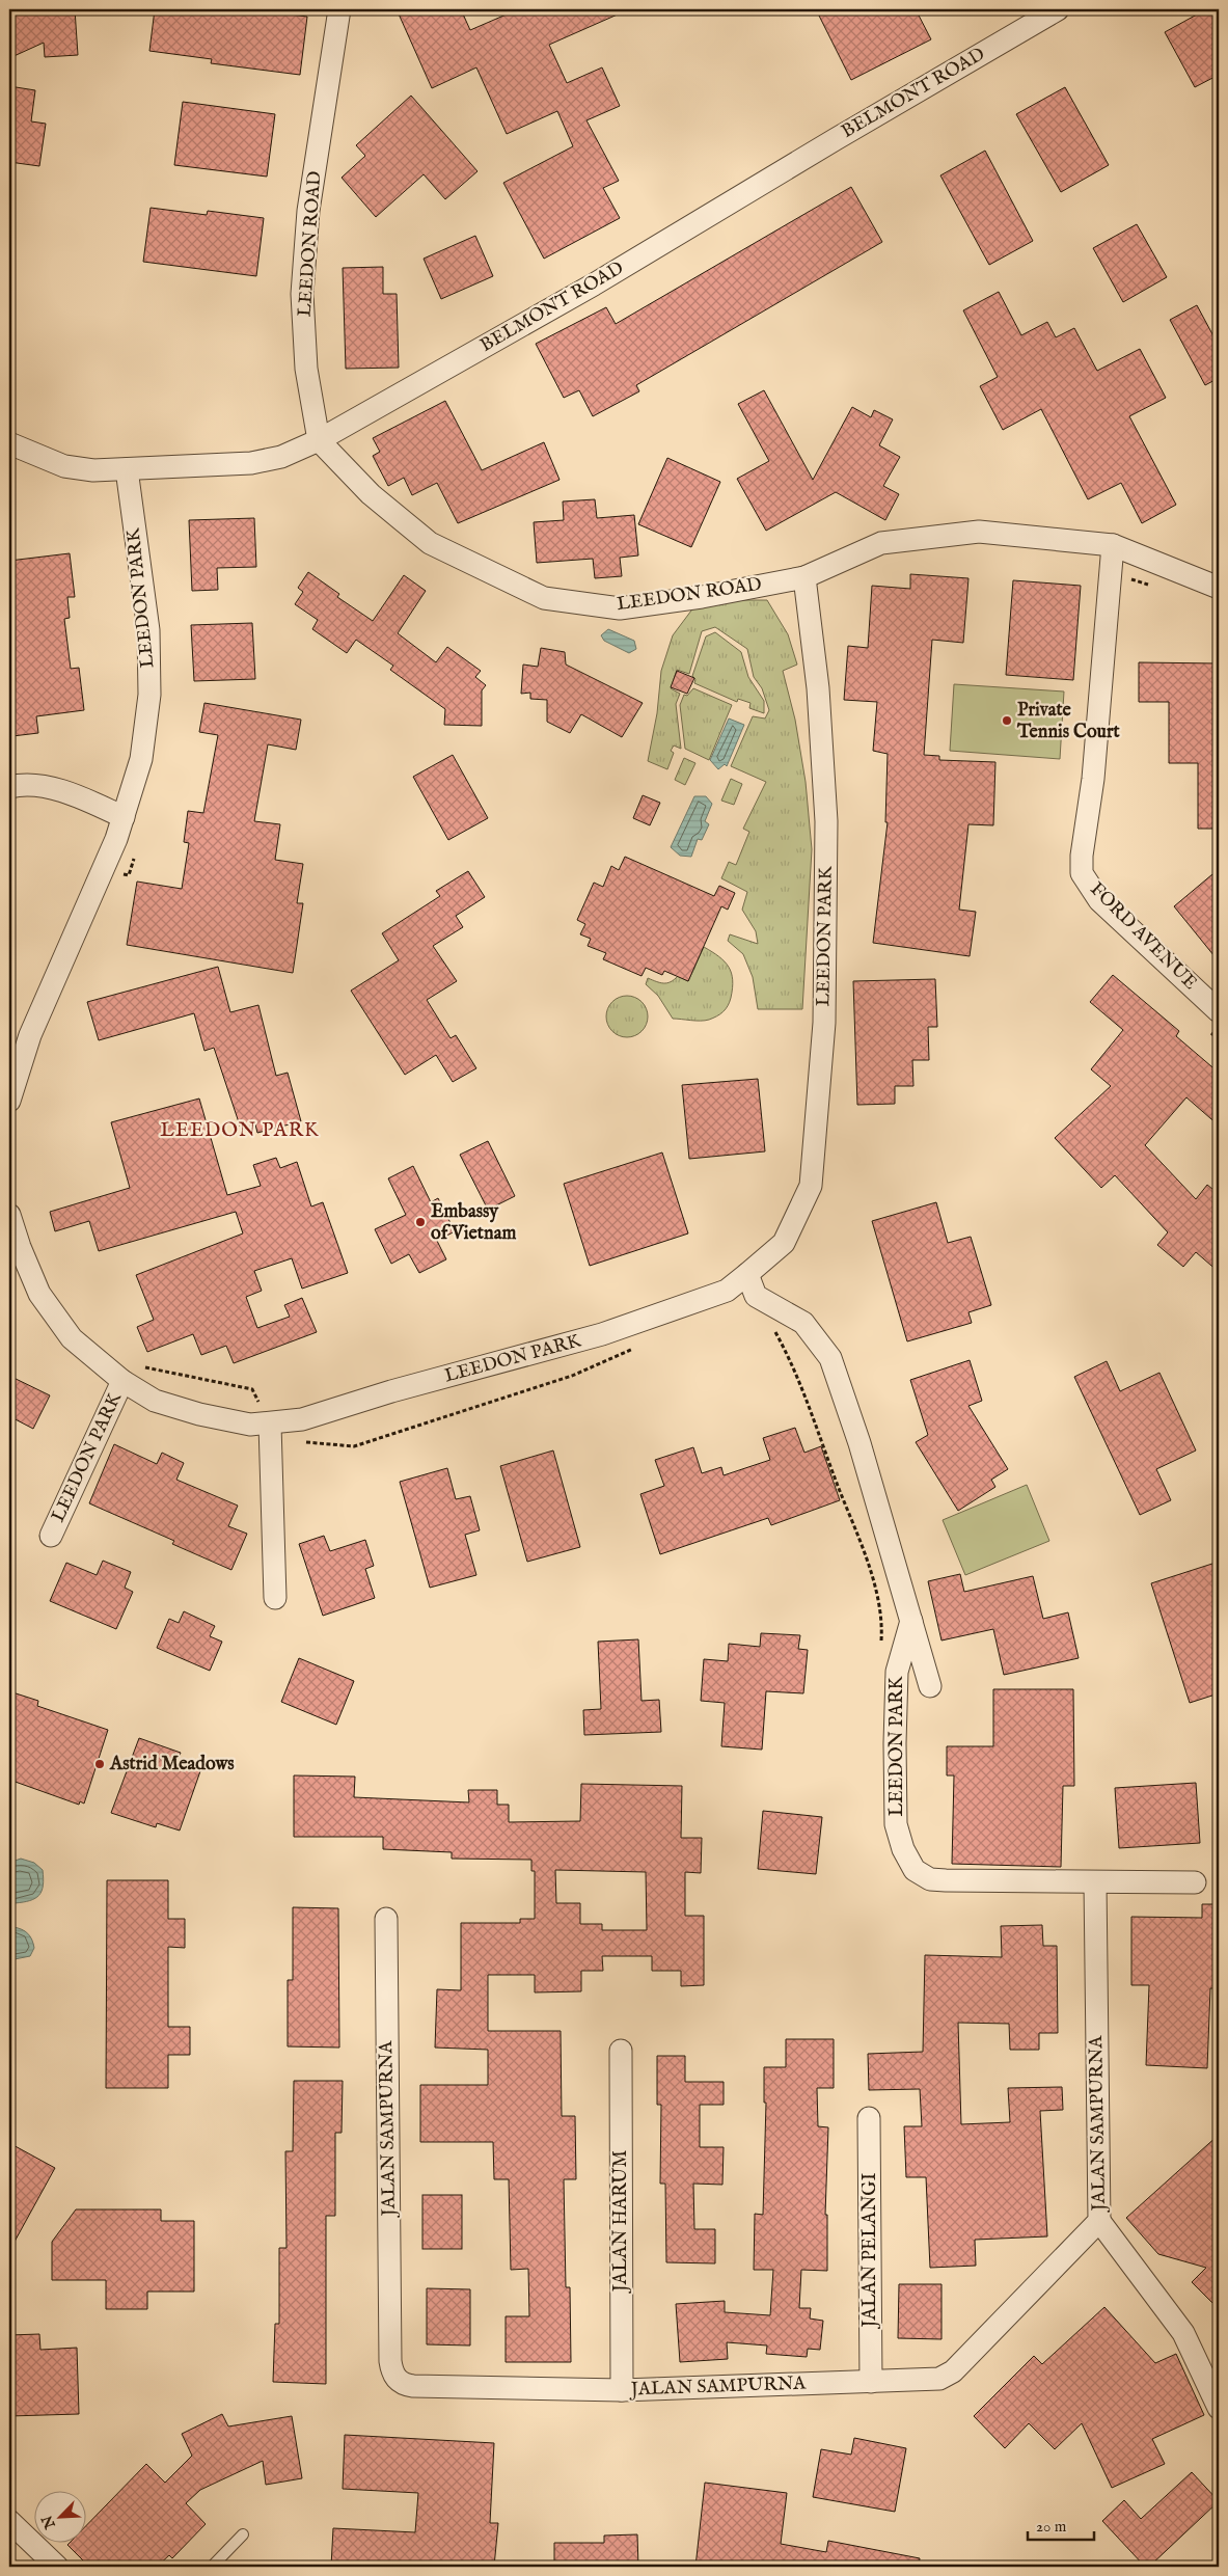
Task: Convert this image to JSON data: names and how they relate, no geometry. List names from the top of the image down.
{
  "streets": {
    "street": [
      "BELMONT ROAD",
      "LEEDON ROAD",
      "LEEDON PARK",
      "FORD AVENUE",
      "JALAN SAMPURNA",
      "JALAN HARUM",
      "JALAN PELANGI"
    ]
  },
  "crossings": [
    ["BELMONT ROAD", "LEEDON ROAD"],
    ["BELMONT ROAD", "LEEDON PARK"],
    ["LEEDON ROAD", "LEEDON PARK"],
    ["LEEDON ROAD", "FORD AVENUE"],
    ["LEEDON PARK", "JALAN SAMPURNA"],
    ["JALAN SAMPURNA", "JALAN HARUM"],
    ["JALAN SAMPURNA", "JALAN PELANGI"]
  ],
  "districts": ["LEEDON PARK"],
  "places": ["Private Tennis Court", "Embassy of Vietnam", "Astrid Meadows"],
  "scale_bar": "20 m",
  "north": "bottom left"
}
